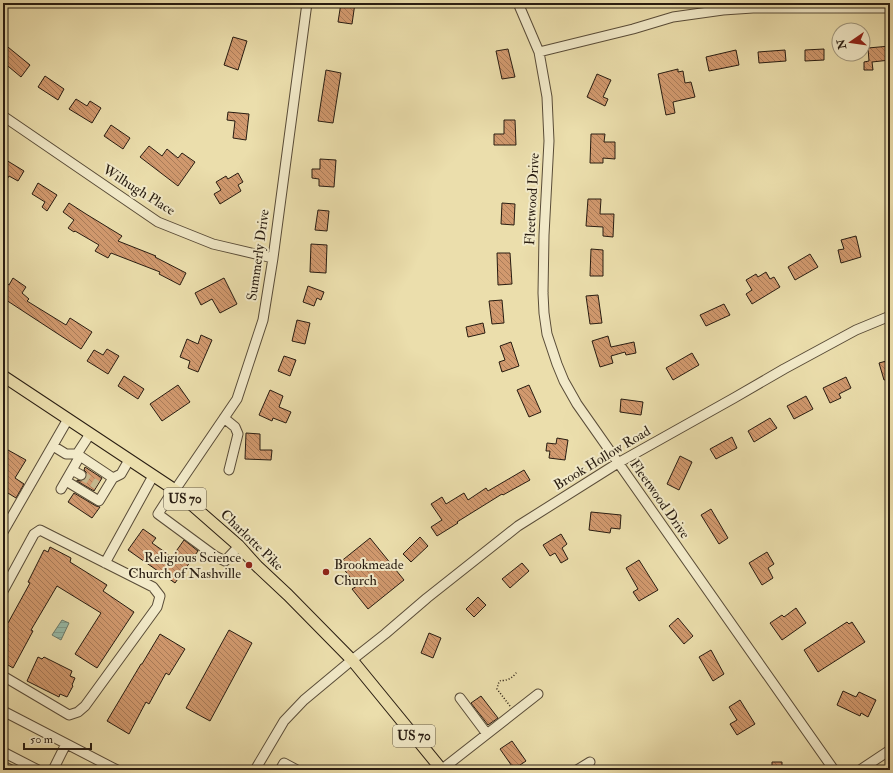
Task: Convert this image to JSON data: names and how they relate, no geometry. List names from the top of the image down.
{
  "streets": {
    "main road": ["US 70", "Charlotte Pike"],
    "street": [
      "Wilhugh Place",
      "Fleetwood Drive",
      "Summerly Drive",
      "Brook Hollow Road"
    ]
  },
  "crossings": [
    ["Wilhugh Place", "Summerly Drive"],
    ["Fleetwood Drive", "Brook Hollow Road"],
    ["Summerly Drive", "Charlotte Pike"],
    ["Brook Hollow Road", "Charlotte Pike"]
  ],
  "places": ["Religious Science Church of Nashville", "Brookmeade Church"],
  "scale_bar": "50 m",
  "north": "left"
}
